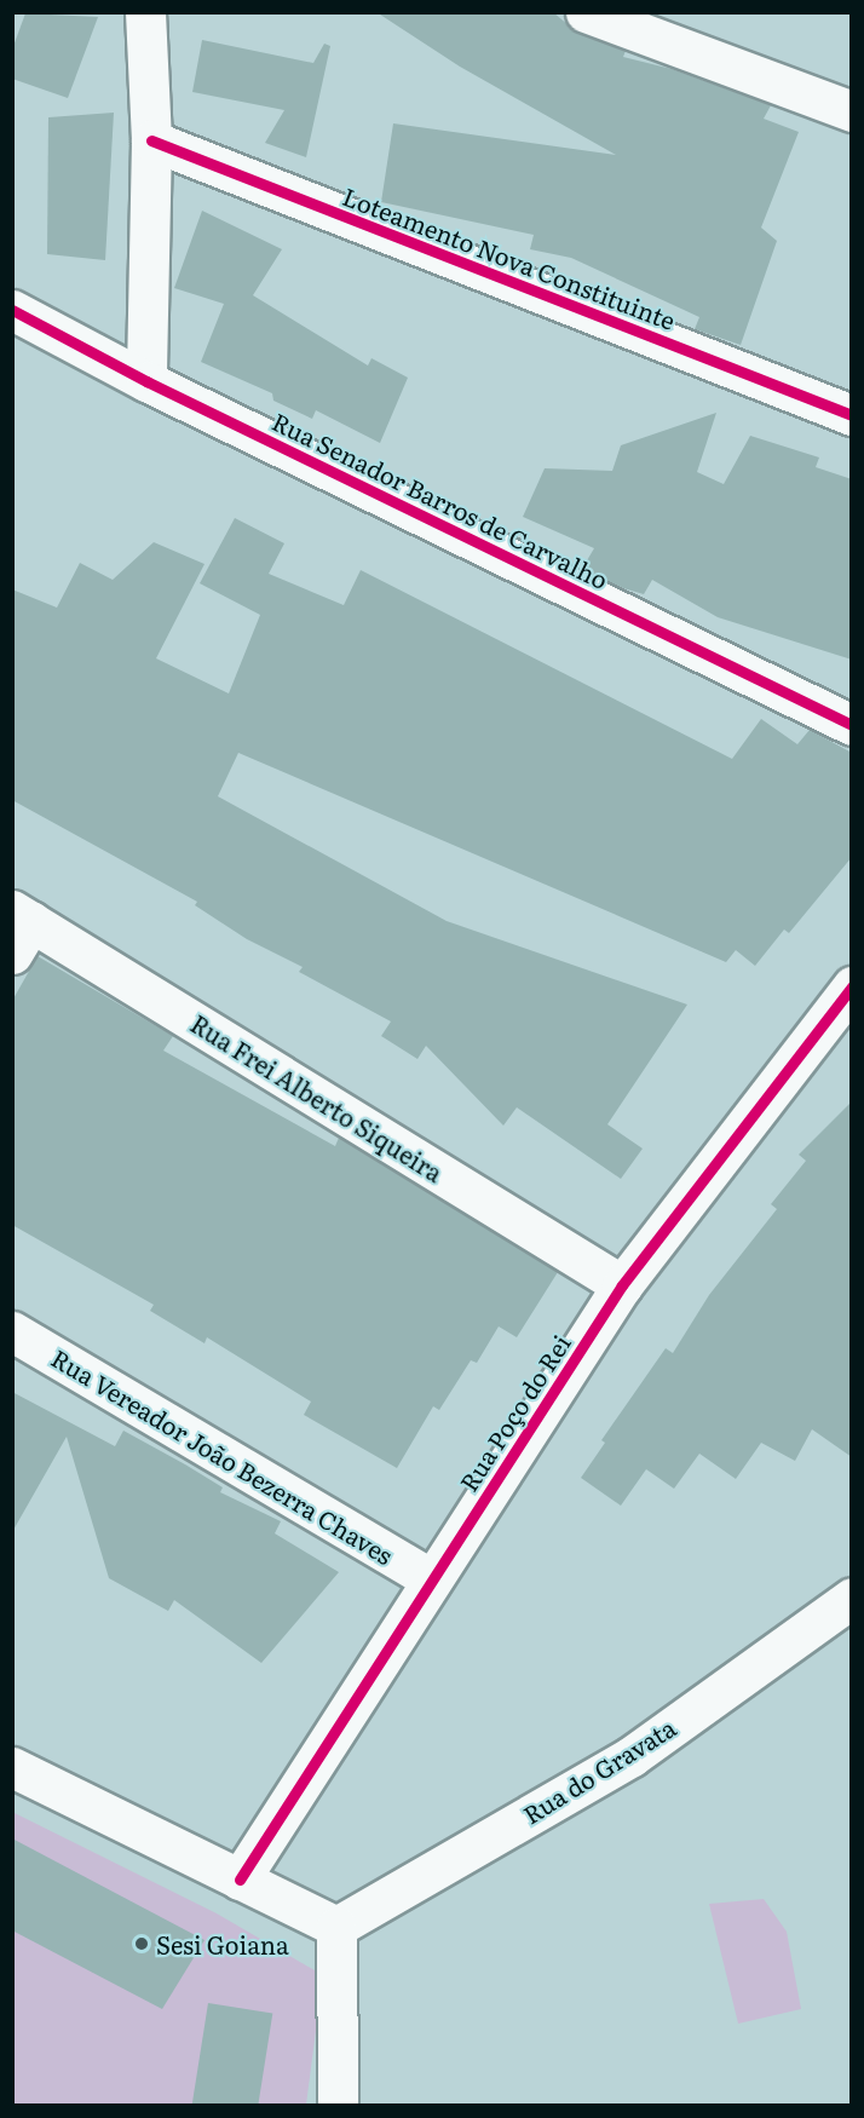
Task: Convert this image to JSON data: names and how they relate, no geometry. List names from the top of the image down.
{
  "streets": {
    "street": [
      "Loteamento Nova Constituinte",
      "Rua Senador Barros de Carvalho",
      "Rua Frei Alberto Siqueira",
      "Rua Poço do Rei",
      "Rua Vereador João Bezerra Chaves",
      "Rua do Gravata"
    ]
  },
  "crossings": [
    ["Rua Frei Alberto Siqueira", "Rua Poço do Rei"],
    ["Rua Poço do Rei", "Rua Vereador João Bezerra Chaves"]
  ],
  "places": ["Sesi Goiana"]
}
